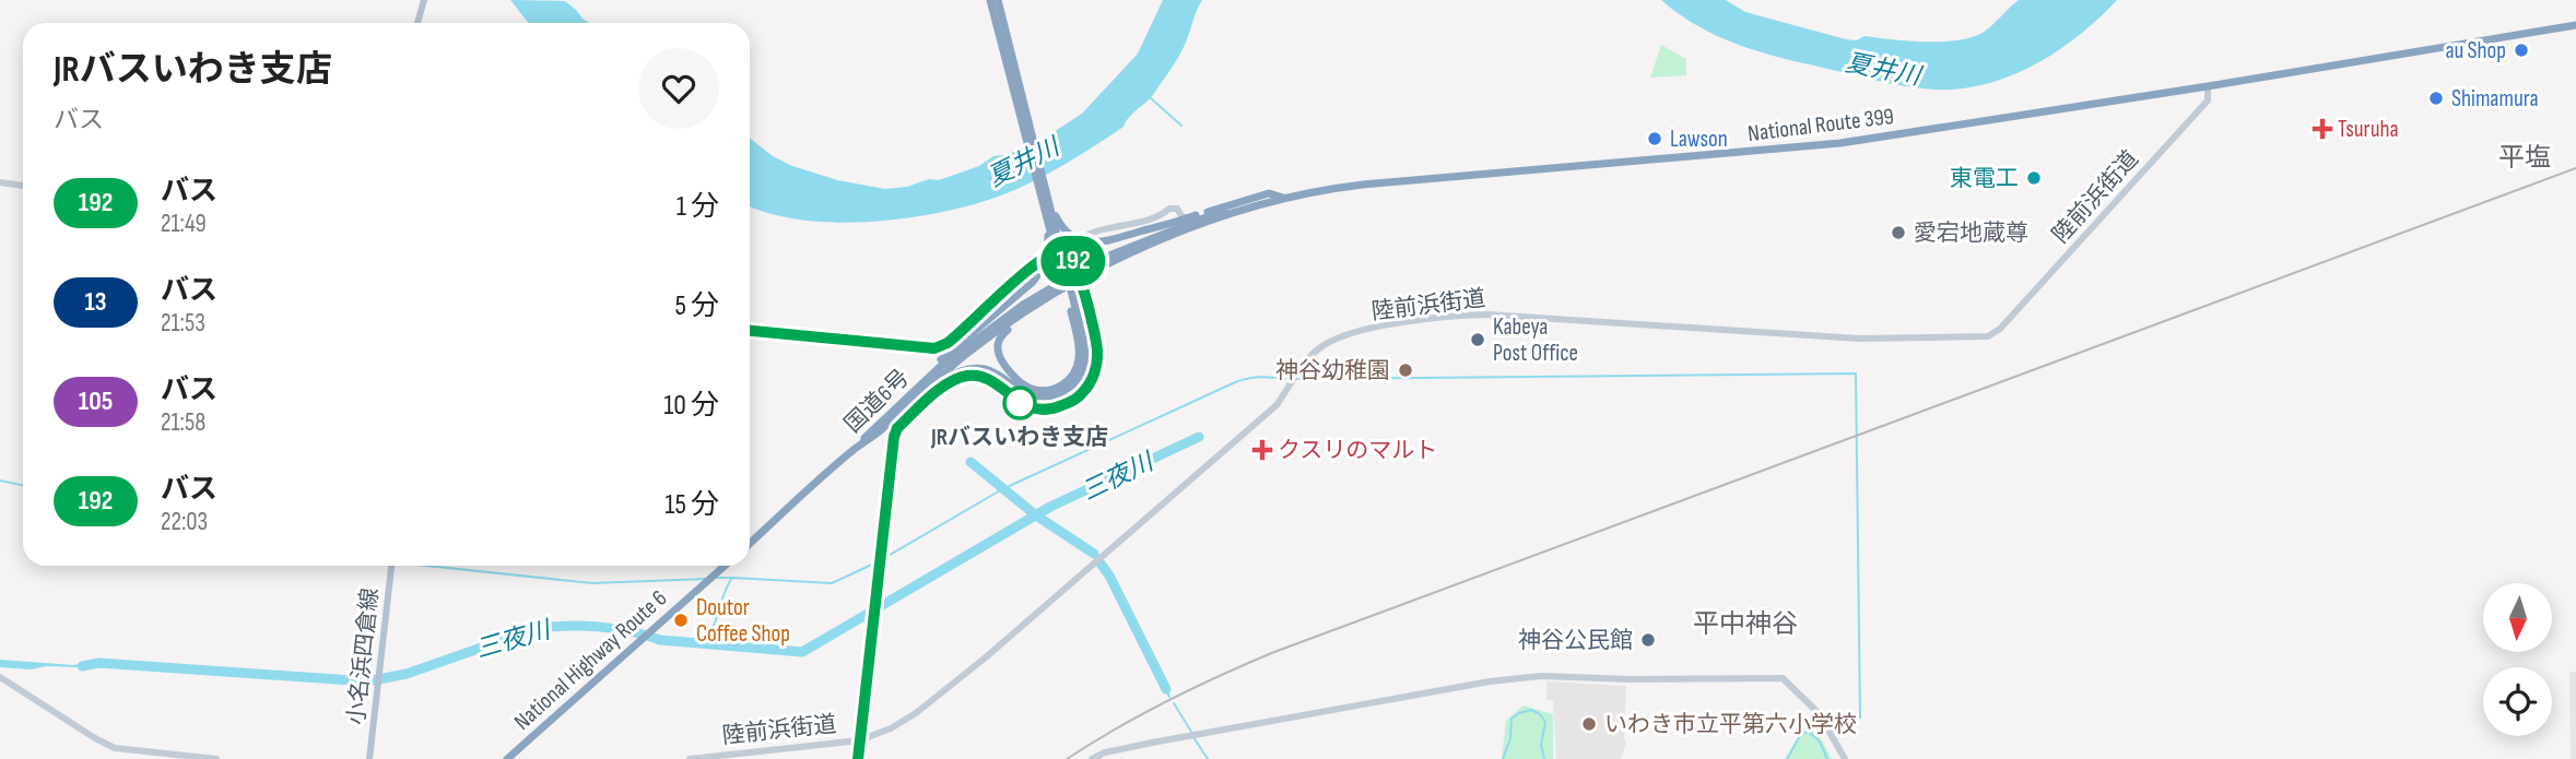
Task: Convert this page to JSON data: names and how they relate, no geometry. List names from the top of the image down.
{
  "streets": {
    "highway": ["National Route 399", "国道6号", "National Highway Route 6"],
    "main road": ["小名浜四倉線"],
    "street": ["陸前浜街道"]
  },
  "crossings": [
    ["National Route 399", "陸前浜街道"],
    ["National Route 399", "国道6号"]
  ],
  "districts": ["平塩", "平中神谷"],
  "water": ["夏井川", "三夜川"],
  "places": {
    "other": [
      "au Shop",
      "Shimamura",
      "Lawson",
      "東電工",
      "愛宕地蔵尊",
      "Kabeya Post Office",
      "神谷幼稚園",
      "JRバスいわき支店",
      "Doutor Coffee Shop",
      "神谷公民館",
      "いわき市立平第六小学校"
    ],
    "health": ["Tsuruha", "クスリのマルト"]
  },
  "lines": ["bus line 192"],
  "north": "bottom",
  "page": {
    "on_map": "192",
    "heading": ["JRバスいわき支店", "バス"],
    "list": [
      {
        "mark": "192",
        "name": "バス",
        "note": "21:49",
        "value": "1 分"
      },
      {
        "mark": "13",
        "name": "バス",
        "note": "21:53",
        "value": "5 分"
      },
      {
        "mark": "105",
        "name": "バス",
        "note": "21:58",
        "value": "10 分"
      },
      {
        "mark": "192",
        "name": "バス",
        "note": "22:03",
        "value": "15 分"
      }
    ]
  }
}
